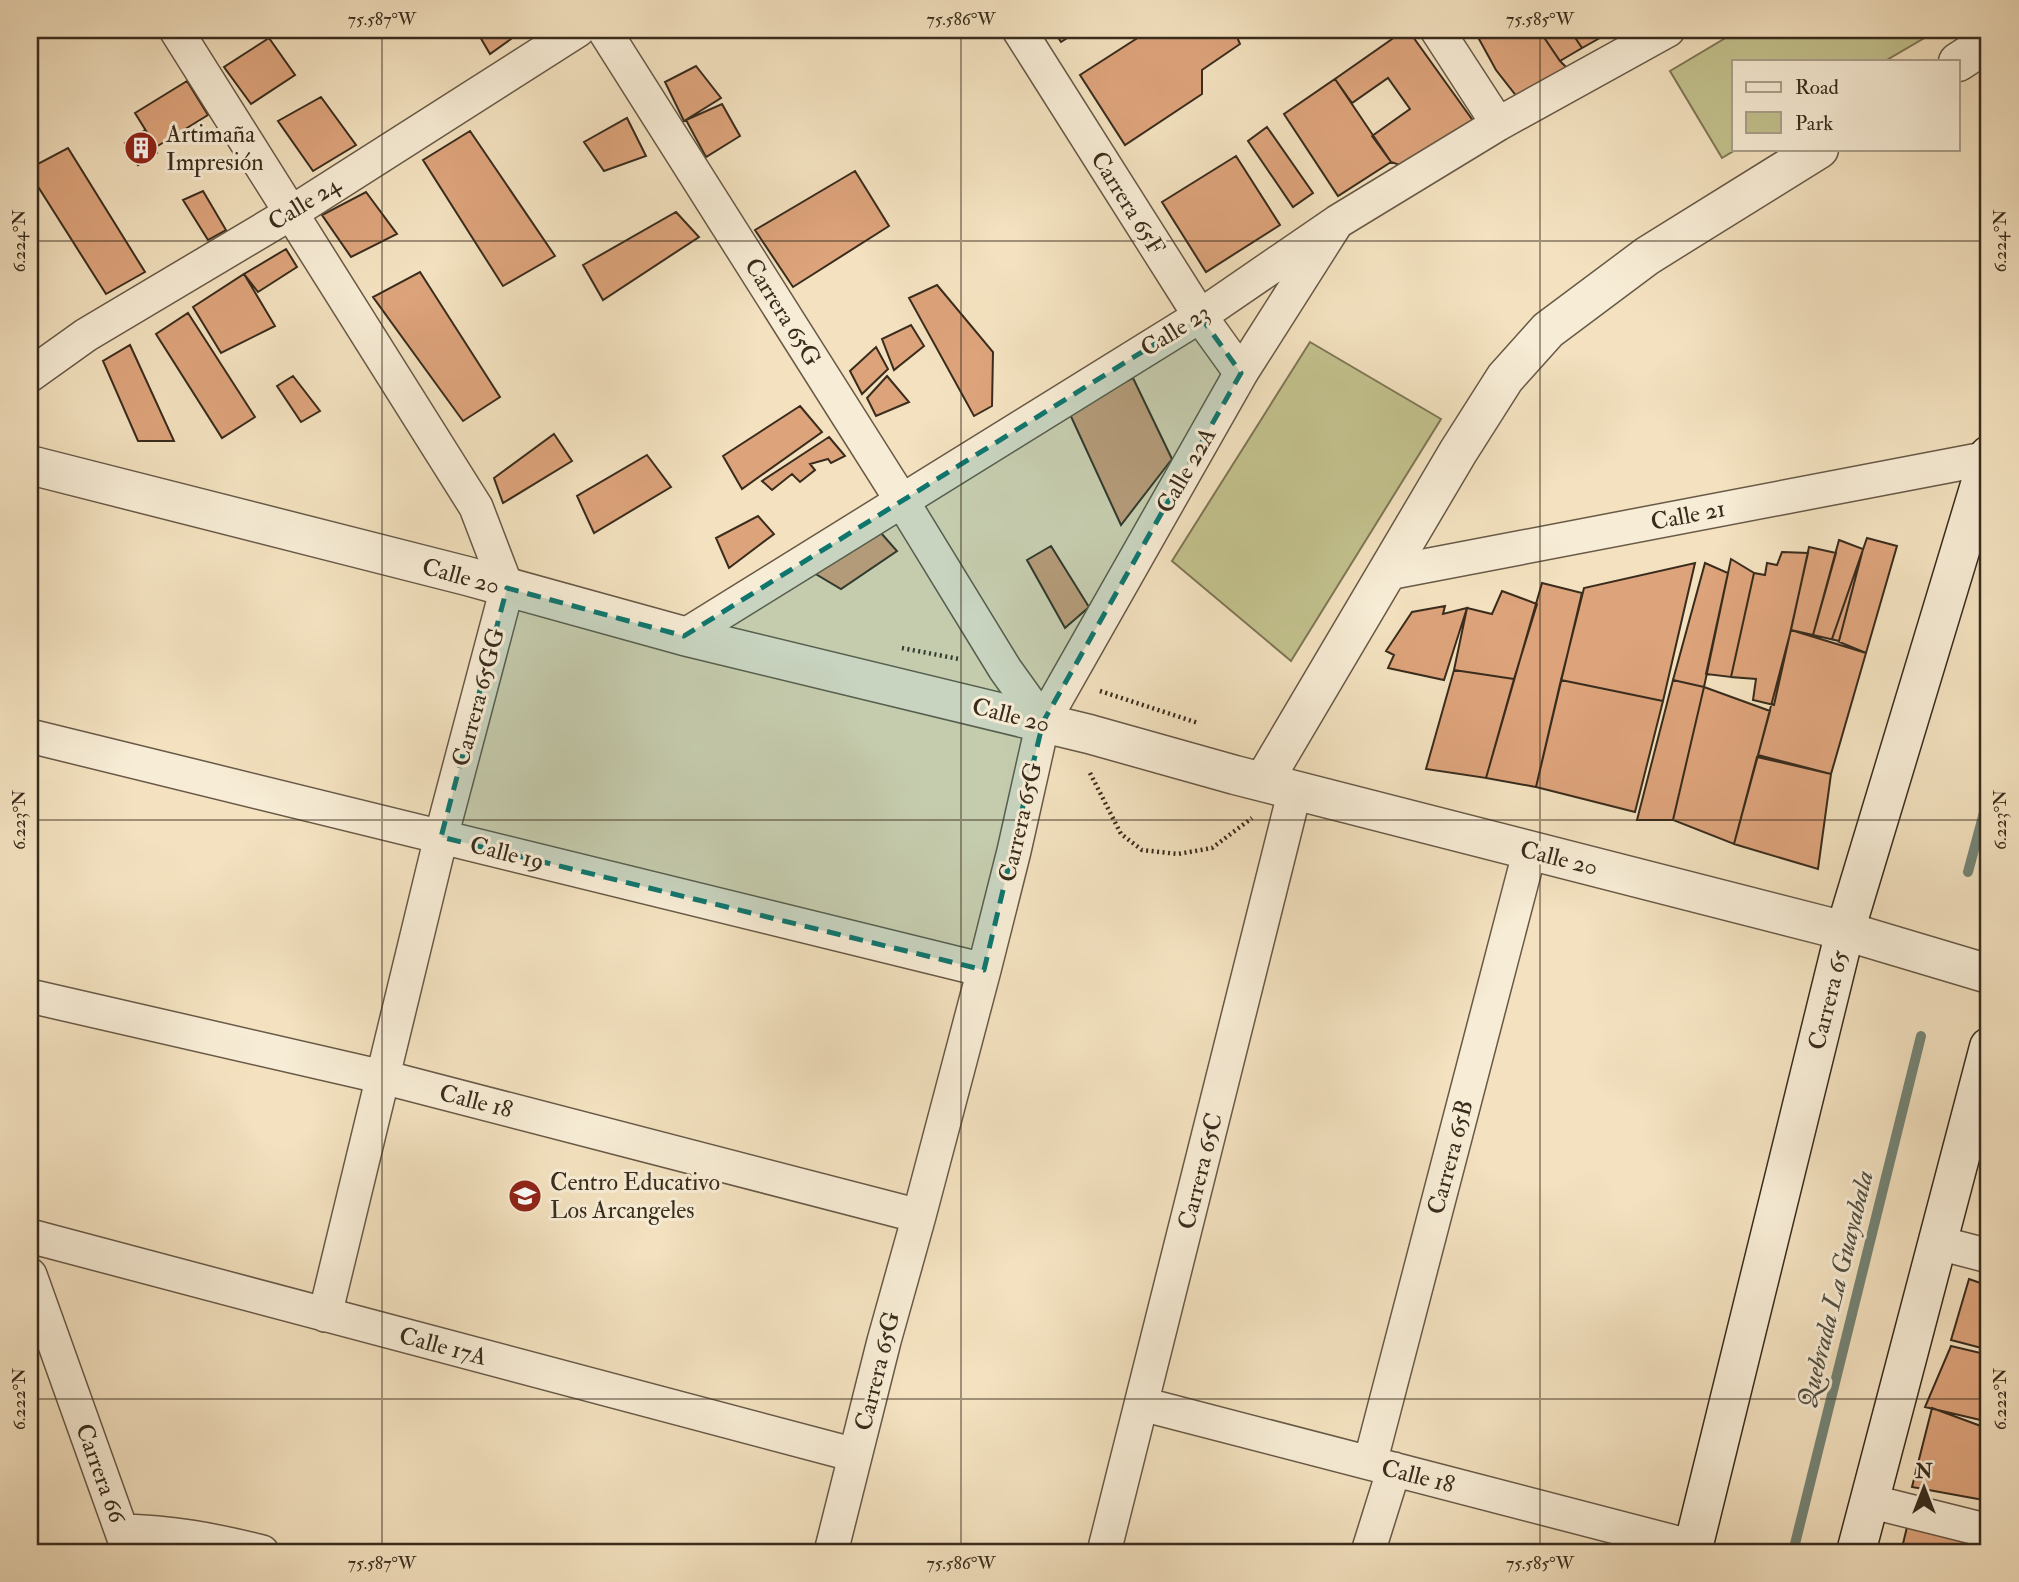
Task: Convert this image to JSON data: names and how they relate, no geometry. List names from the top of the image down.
{
  "streets": {
    "street": [
      "Calle 24",
      "Carrera 65F",
      "Carrera 65G",
      "Calle 23",
      "Calle 22A",
      "Calle 21",
      "Calle 20",
      "Carrera 65GG",
      "Calle 19",
      "Carrera 65",
      "Calle 18",
      "Carrera 65B",
      "Carrera 65C",
      "Calle 17A",
      "Carrera 66"
    ]
  },
  "crossings": [
    ["Carrera 65F", "Calle 23"],
    ["Carrera 65F", "Calle 22A"],
    ["Carrera 65G", "Calle 23"],
    ["Carrera 65G", "Calle 22A"],
    ["Carrera 65G", "Calle 20"],
    ["Carrera 65G", "Calle 19"],
    ["Carrera 65G", "Calle 18"],
    ["Carrera 65G", "Calle 17A"],
    ["Calle 23", "Calle 22A"],
    ["Calle 23", "Calle 20"],
    ["Calle 22A", "Calle 20"],
    ["Calle 21", "Carrera 65"],
    ["Calle 20", "Carrera 65GG"],
    ["Calle 20", "Carrera 65"],
    ["Calle 20", "Carrera 65B"],
    ["Calle 20", "Carrera 65C"],
    ["Carrera 65GG", "Calle 19"],
    ["Carrera 65GG", "Calle 18"],
    ["Carrera 65GG", "Calle 17A"],
    ["Carrera 65", "Calle 18"],
    ["Calle 18", "Carrera 65B"],
    ["Calle 18", "Carrera 65C"]
  ],
  "water": ["Quebrada La Guayabala"],
  "places": {
    "building": ["Artimaña Impresión"],
    "school or university": ["Centro Educativo Los Arcangeles"]
  },
  "legend": ["Road", "Park"],
  "north": "top",
  "coordinates": [
    "75.587°W",
    "75.586°W",
    "75.585°W",
    "6.224°N",
    "6.223°N",
    "6.222°N"
  ]
}
